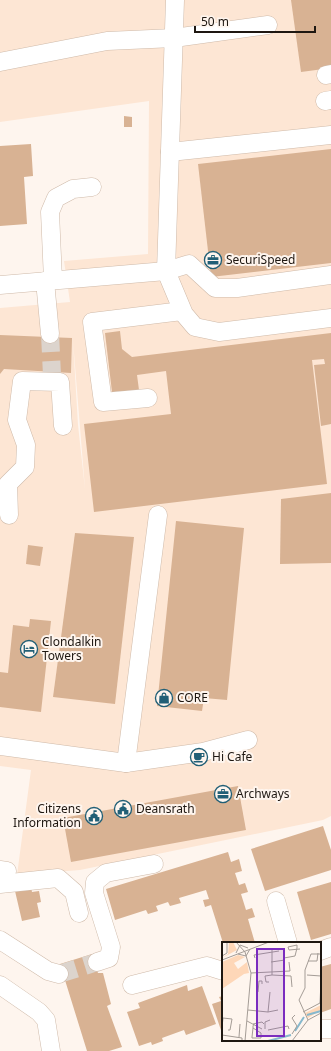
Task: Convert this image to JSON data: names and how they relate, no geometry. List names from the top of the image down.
{
  "places": {
    "office": ["SecuriSpeed", "Archways"],
    "hotel": ["Clondalkin Towers"],
    "shop": ["CORE"],
    "cafe": ["Hi Cafe"],
    "public building": ["Deansrath", "Citizens Information"]
  },
  "scale_bar": "50 m"
}
